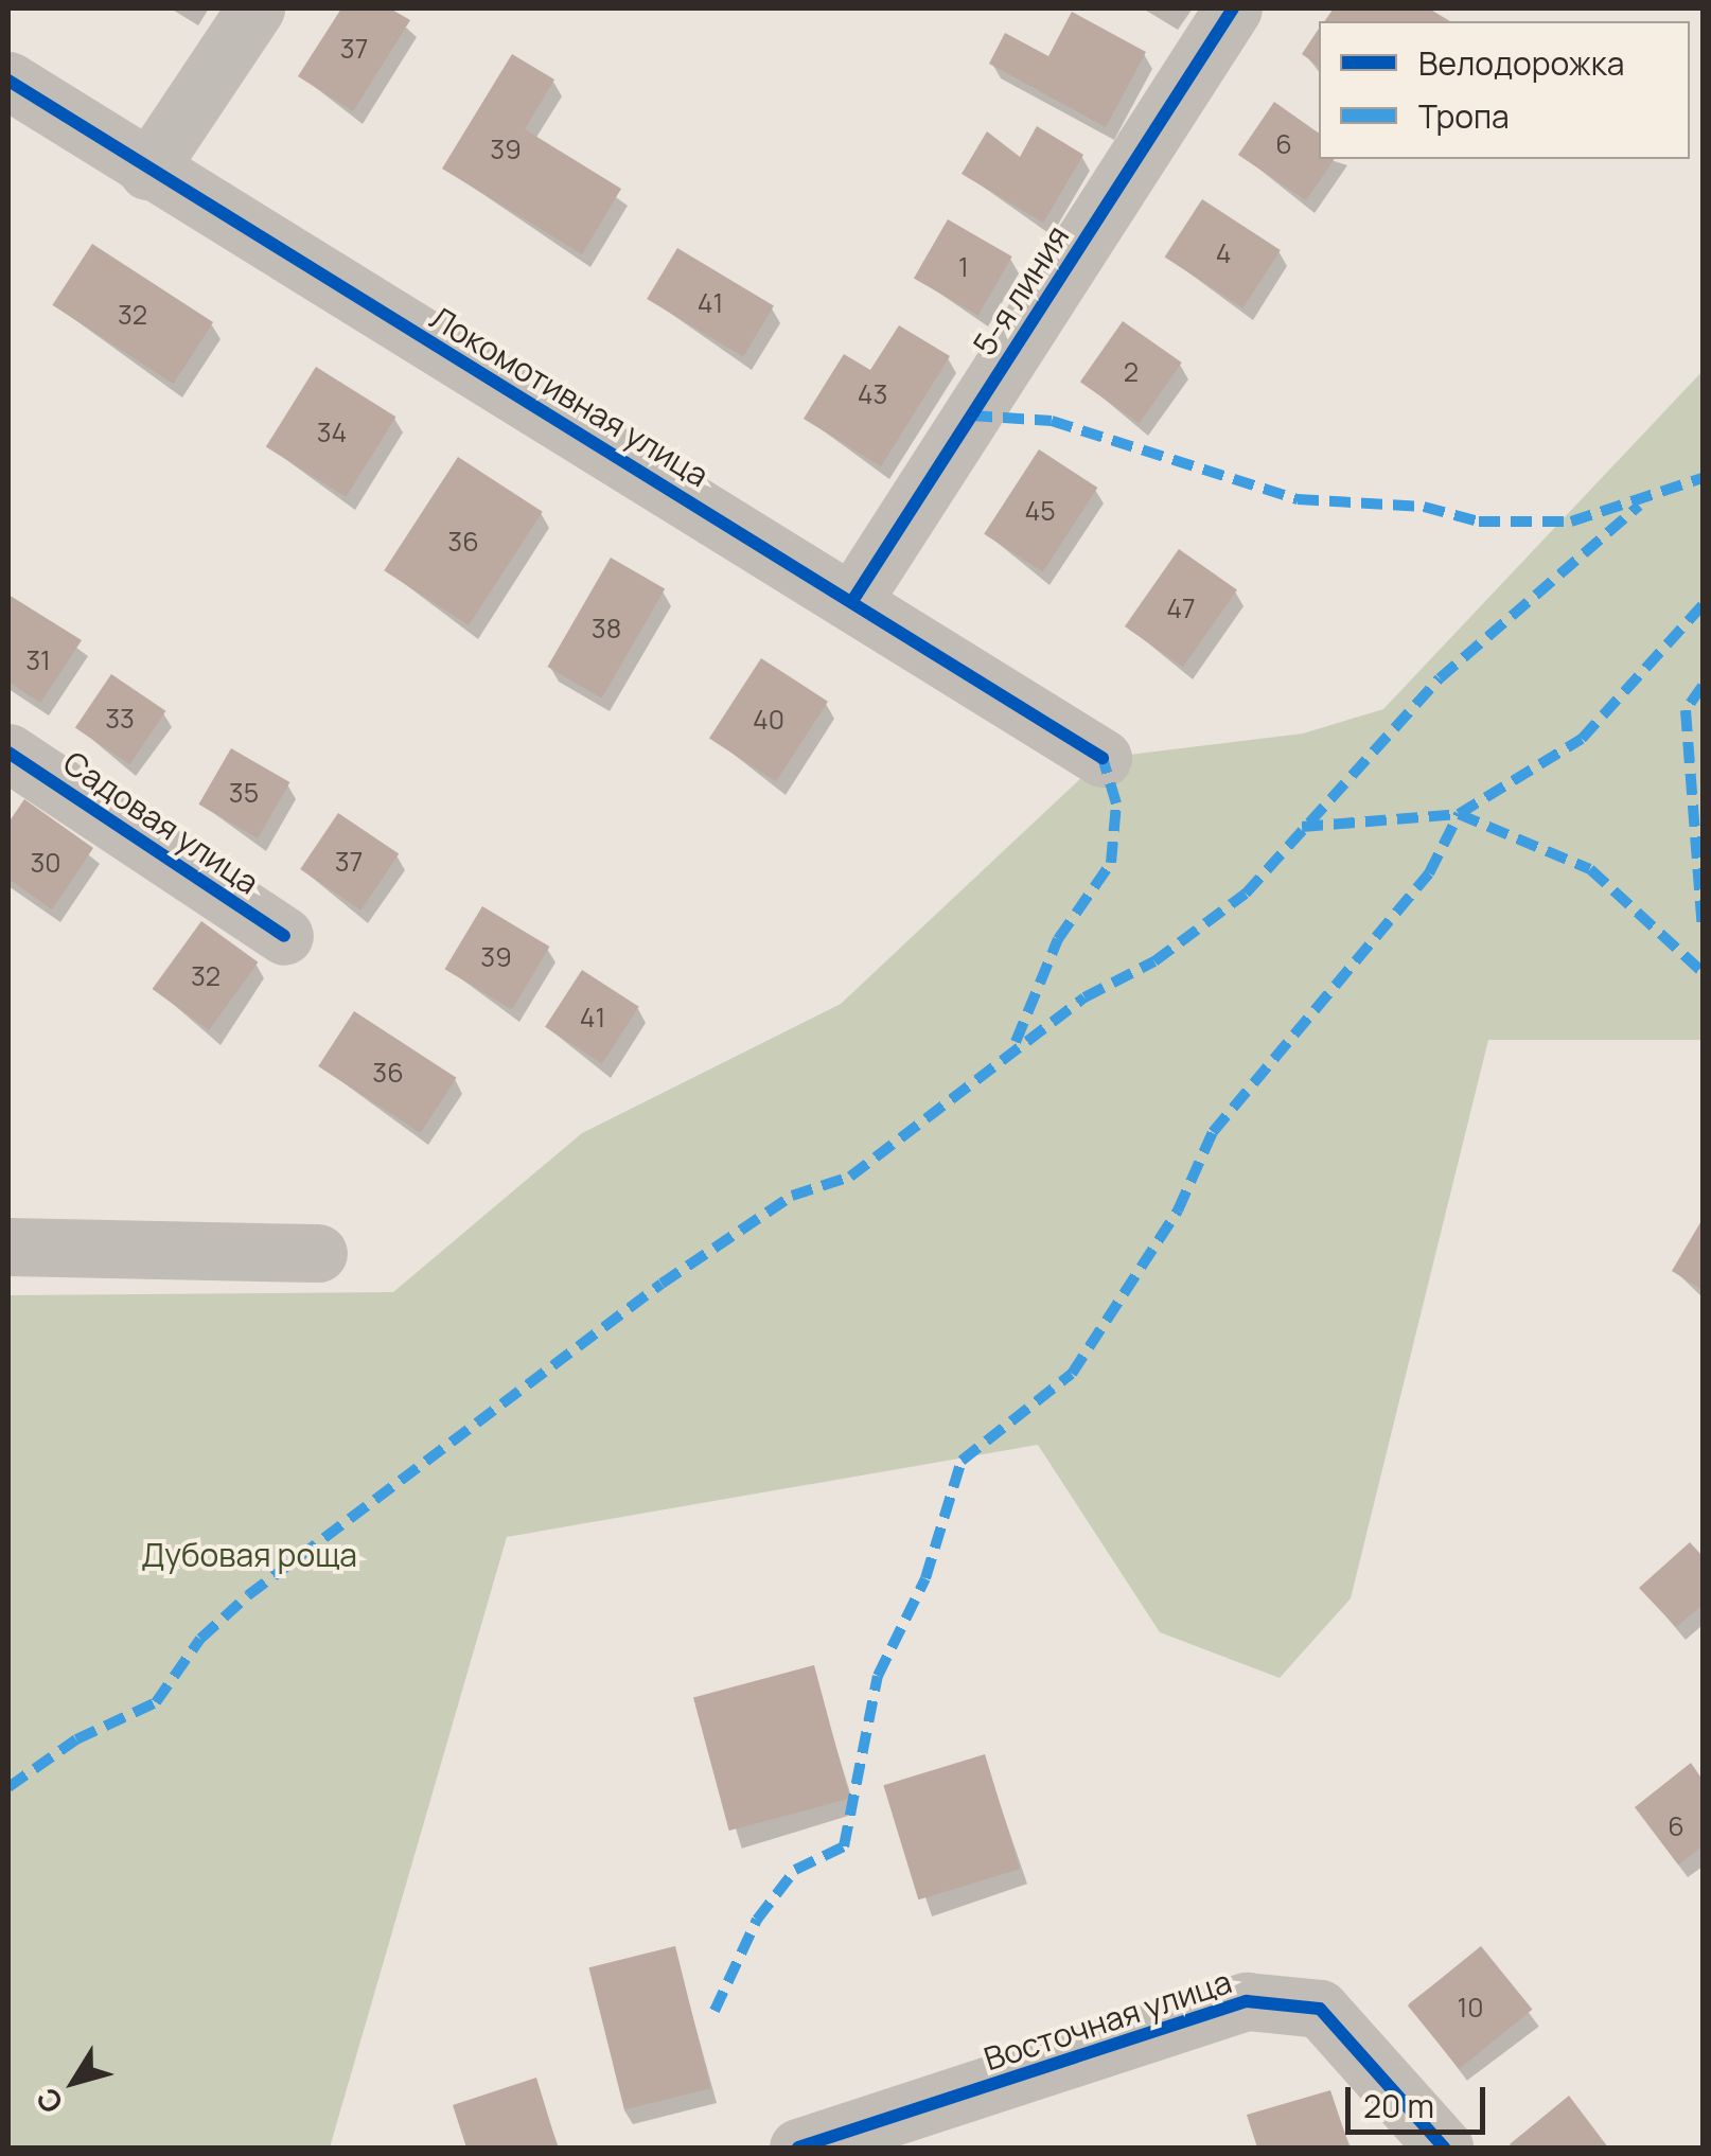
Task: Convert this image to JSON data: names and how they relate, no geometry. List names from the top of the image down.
{
  "streets": {
    "street": [
      "5-я линия",
      "Локомотивная улица",
      "Садовая улица",
      "Восточная улица"
    ]
  },
  "crossings": [
    ["5-я линия", "Локомотивная улица"]
  ],
  "parks": ["Дубовая роща"],
  "house_numbers": [
    "37",
    "6",
    "39",
    "4",
    "1",
    "41",
    "32",
    "2",
    "43",
    "34",
    "45",
    "36",
    "47",
    "38",
    "31",
    "33",
    "40",
    "35",
    "37",
    "30",
    "39",
    "32",
    "41",
    "36",
    "6",
    "10"
  ],
  "legend": ["Велодорожка", "Тропа"],
  "scale_bar": "20 m",
  "north": "bottom left"
}
